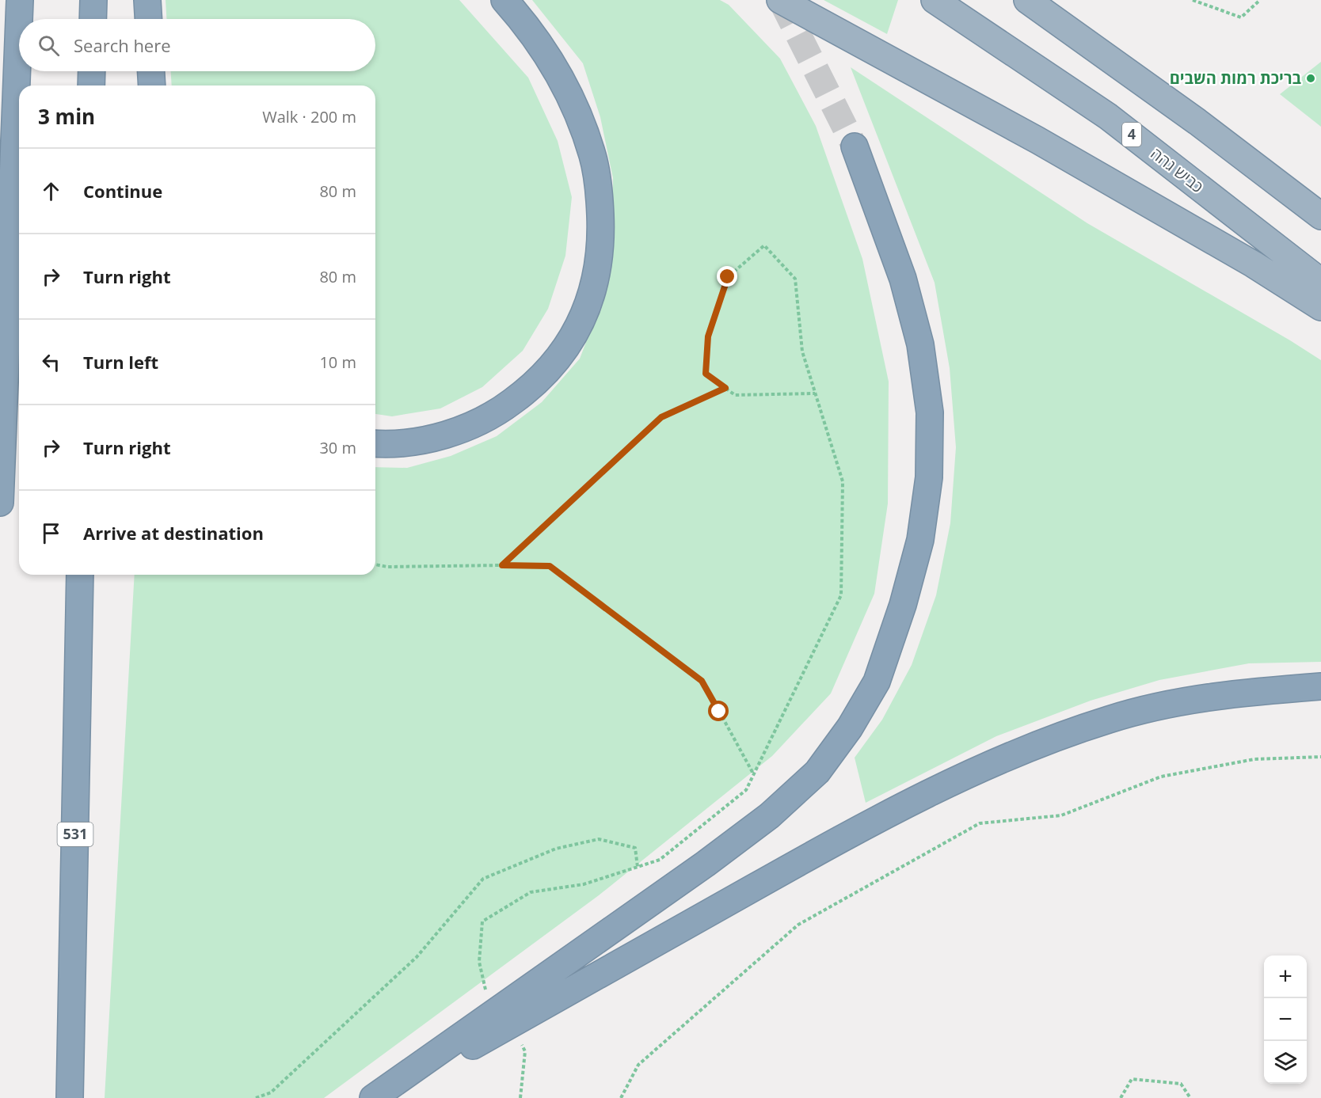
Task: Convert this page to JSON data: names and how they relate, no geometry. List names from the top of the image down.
{
  "streets": {
    "highway": ["4", "כביש גהה", "531"]
  },
  "places": ["בריכת רמות השבים"],
  "page": {
    "search": "Search here",
    "heading": ["3 min", "Walk · 200 m"],
    "list": [
      ["Continue", "80 m"],
      ["Turn right", "80 m"],
      ["Turn left", "10 m"],
      ["Turn right", "30 m"],
      "Arrive at destination"
    ],
    "map_buttons": ["+", "−"]
  }
}
